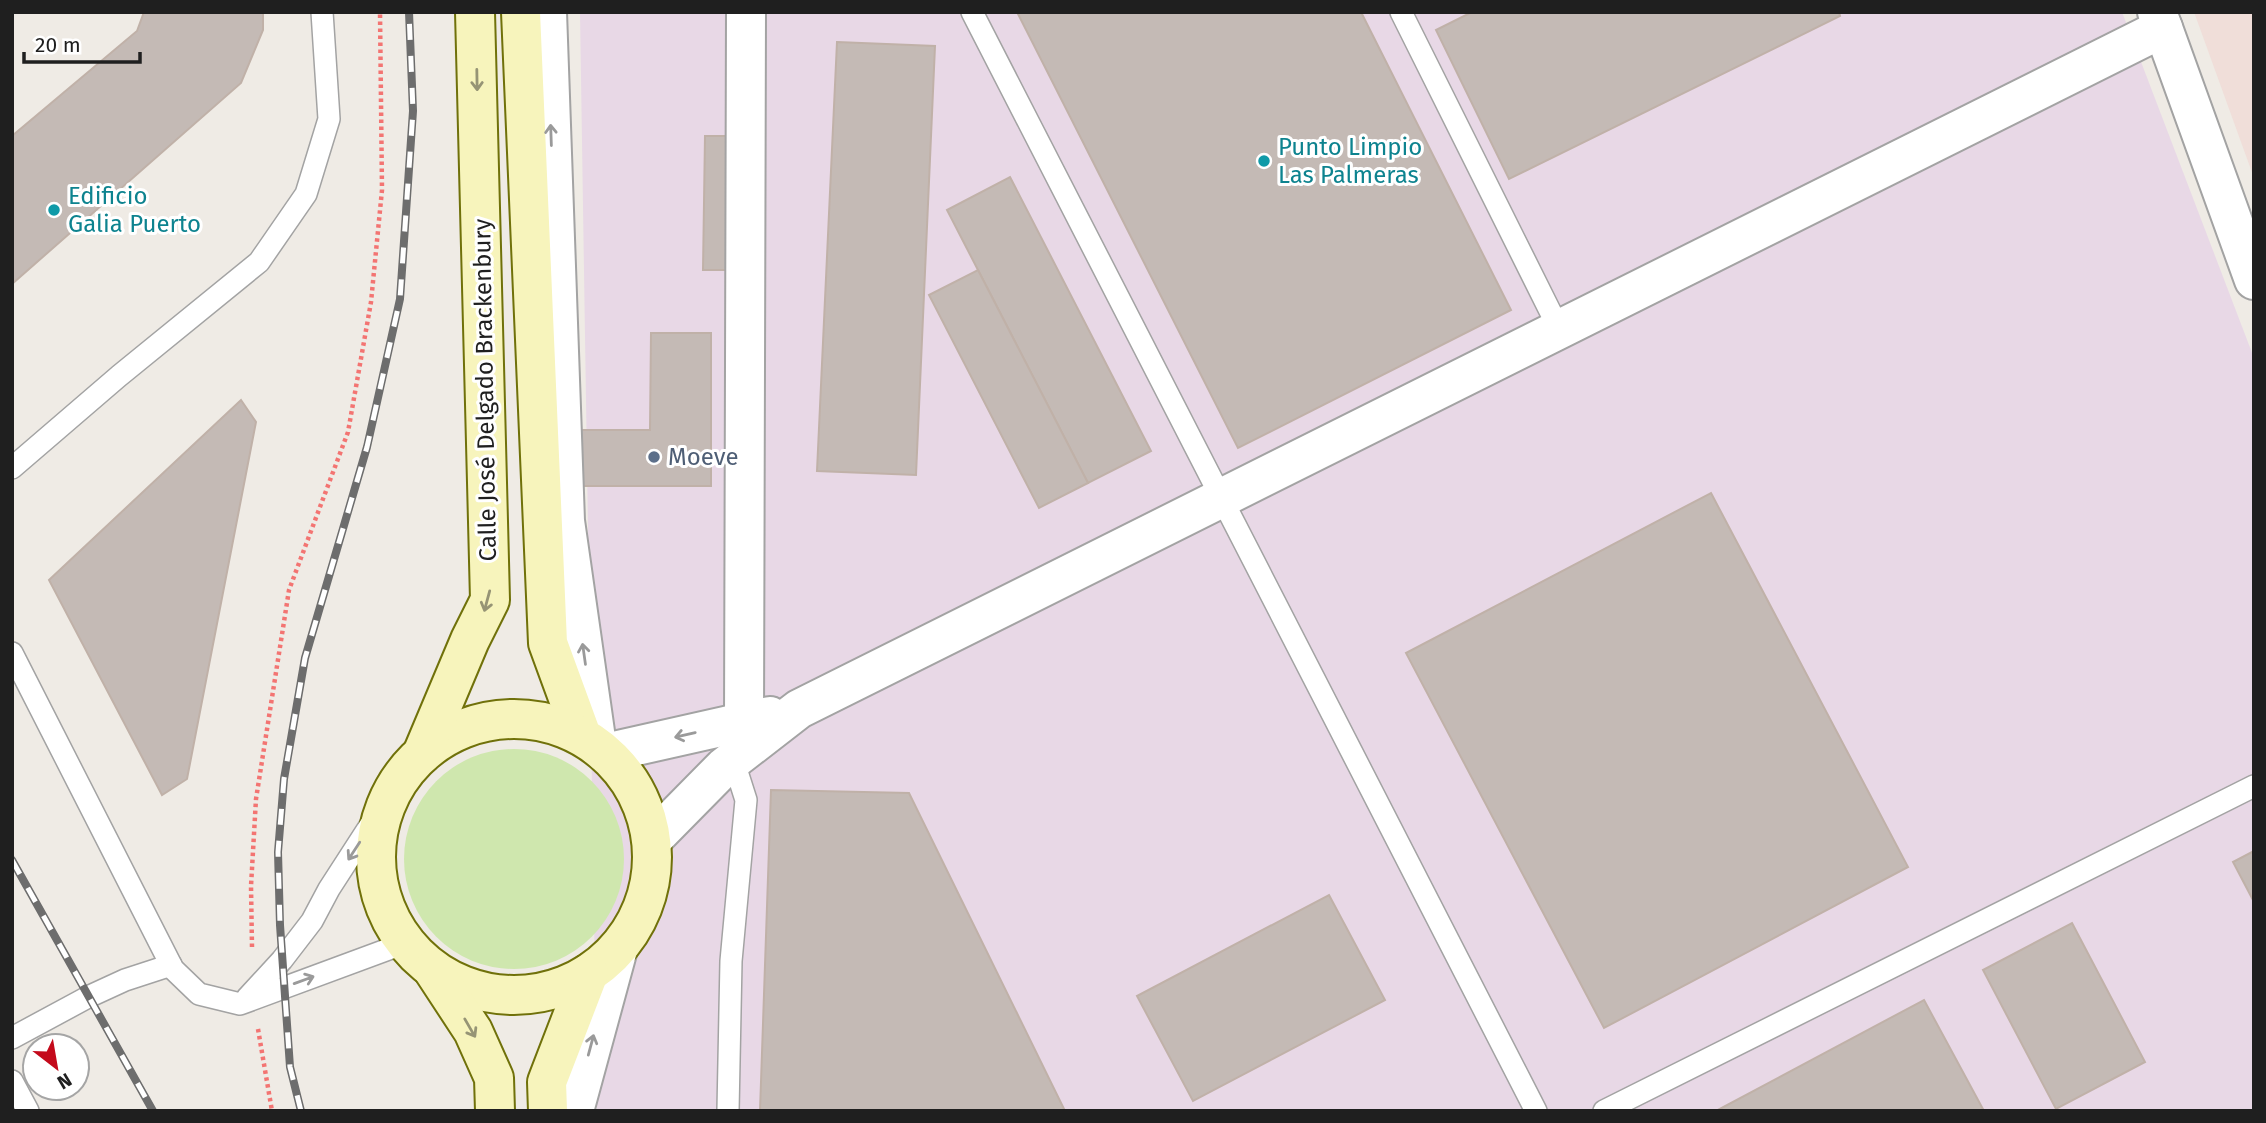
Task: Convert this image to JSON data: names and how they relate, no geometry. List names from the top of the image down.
{
  "streets": {
    "main road": ["Calle José Delgado Brackenbury"]
  },
  "places": ["Punto Limpio Las Palmeras", "Edificio Galia Puerto", "Moeve"],
  "scale_bar": "20 m",
  "north": "bottom right"
}
